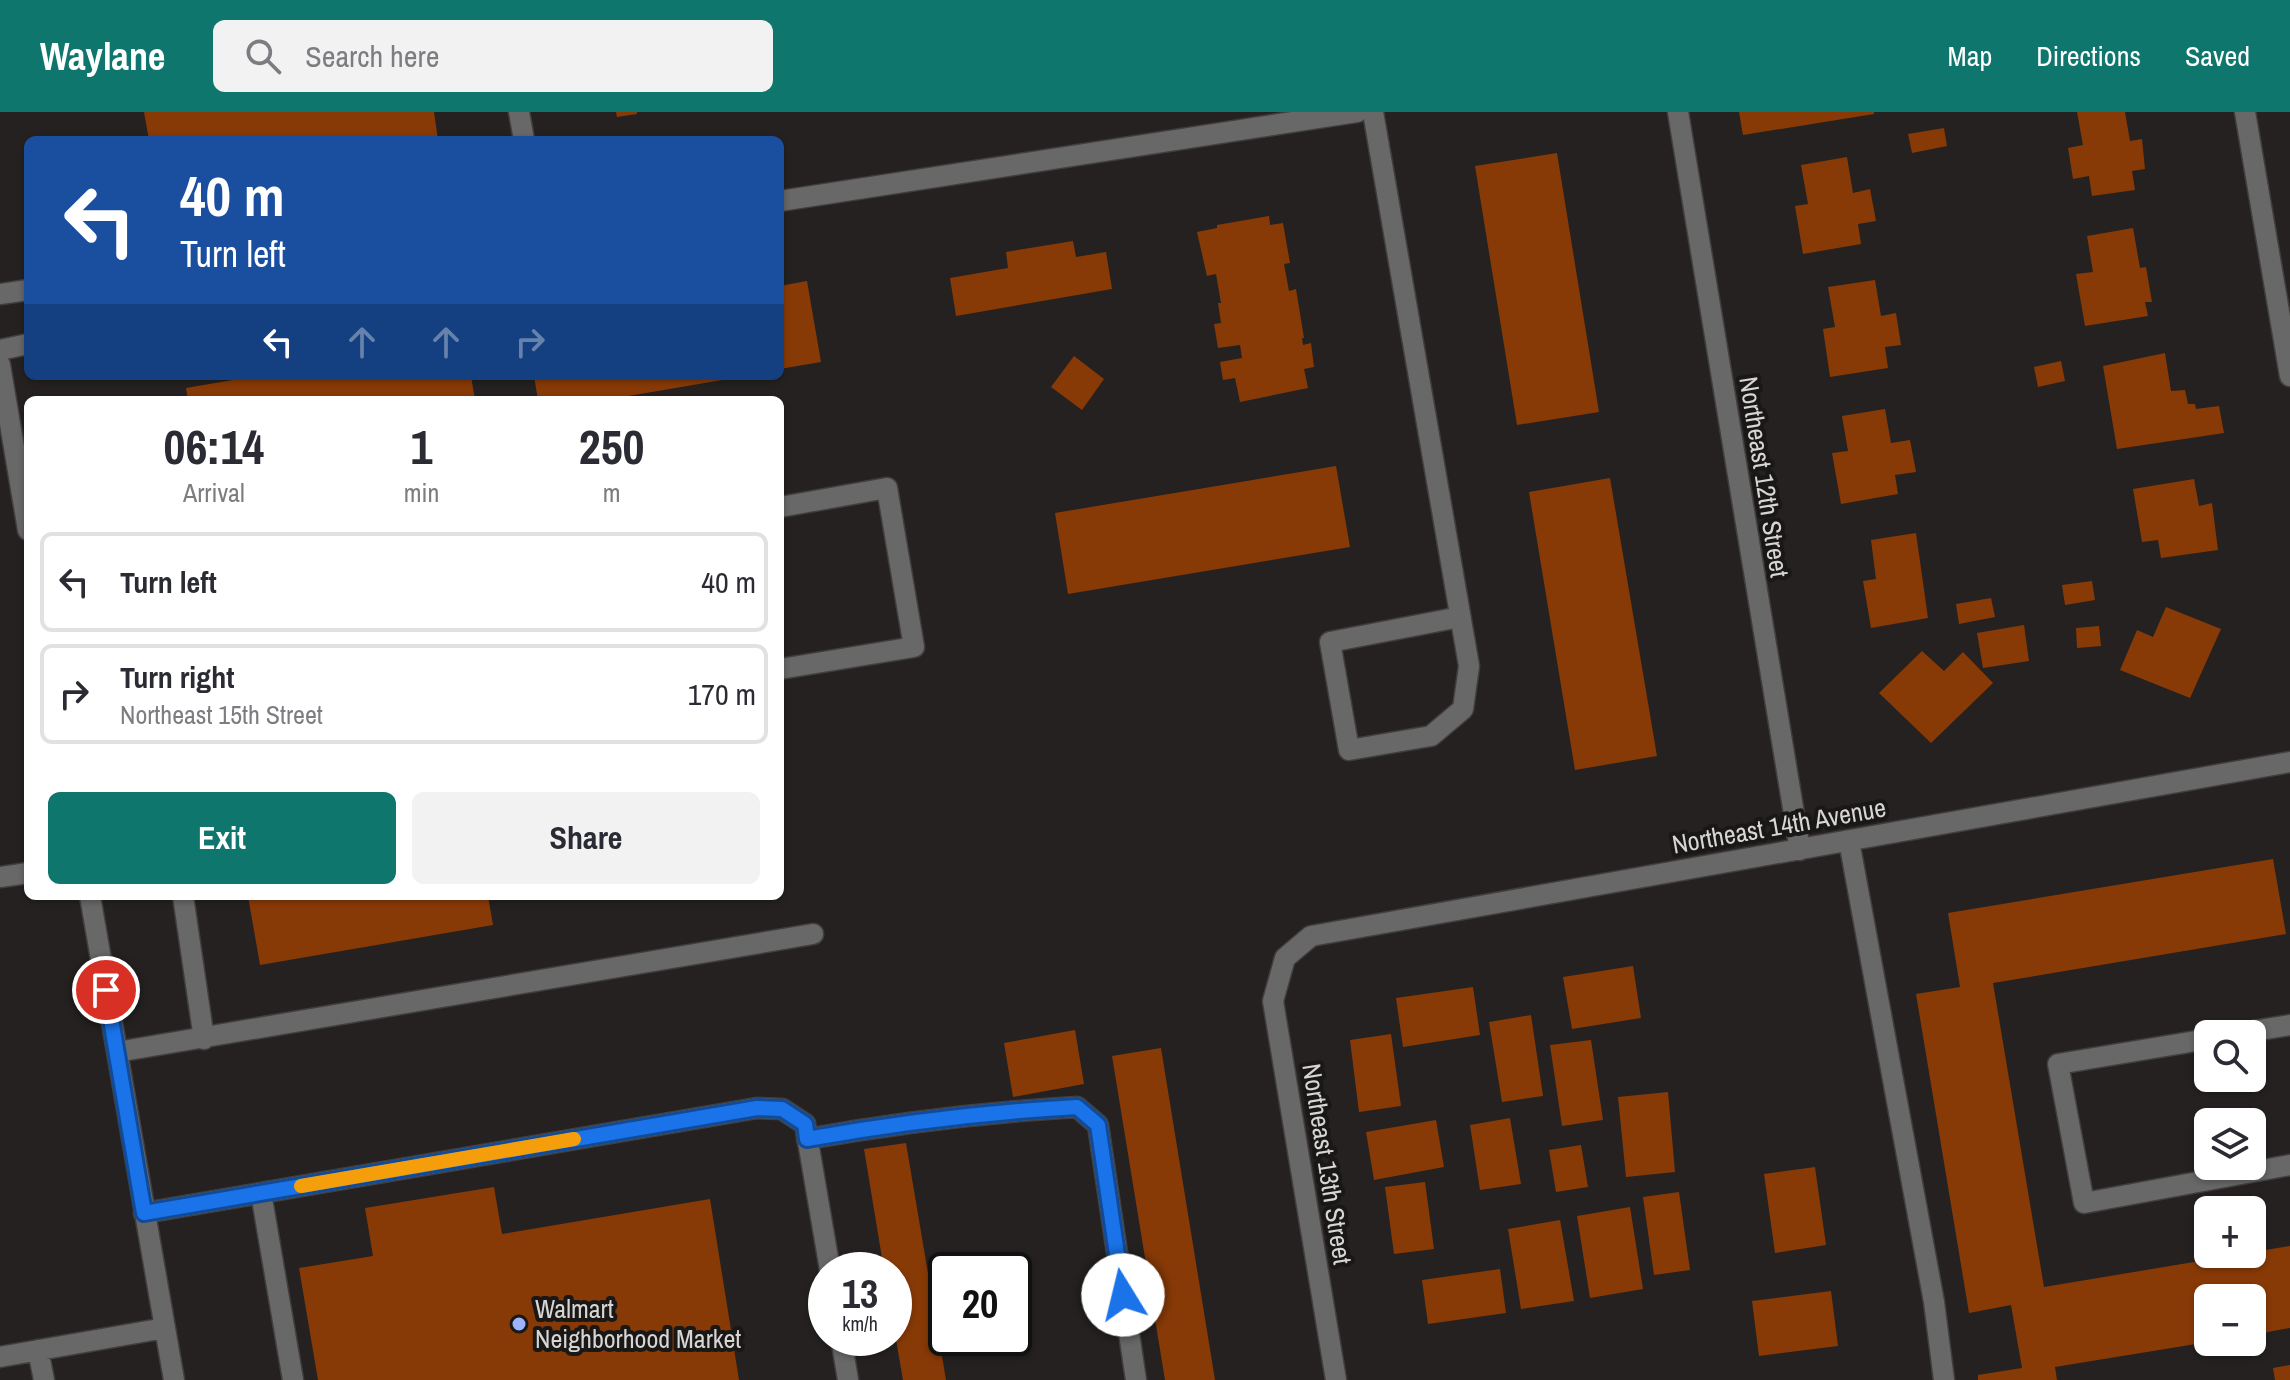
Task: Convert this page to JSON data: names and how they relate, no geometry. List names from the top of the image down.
{
  "streets": {
    "street": ["Northeast 12th Street", "Northeast 14th Avenue", "Northeast 13th Street"]
  },
  "crossings": [
    ["Northeast 12th Street", "Northeast 14th Avenue"],
    ["Northeast 14th Avenue", "Northeast 13th Street"]
  ],
  "places": ["Walmart Neighborhood Market"],
  "page": {
    "header": "Waylane",
    "search": "Search here",
    "nav": ["Map", "Directions", "Saved"],
    "turn": ["40 m", "Turn left"],
    "eta": [
      "06:14",
      "Arrival",
      "1",
      "min",
      "250",
      "m"
    ],
    "list": [
      {
        "name": "Turn left",
        "value": "40 m"
      },
      {
        "name": "Turn right",
        "note": "Northeast 15th Street",
        "value": "170 m"
      }
    ],
    "buttons": ["Exit", "Share"],
    "map_buttons": ["+", "−"],
    "speed": "13 km/h",
    "limit": "20"
  }
}
